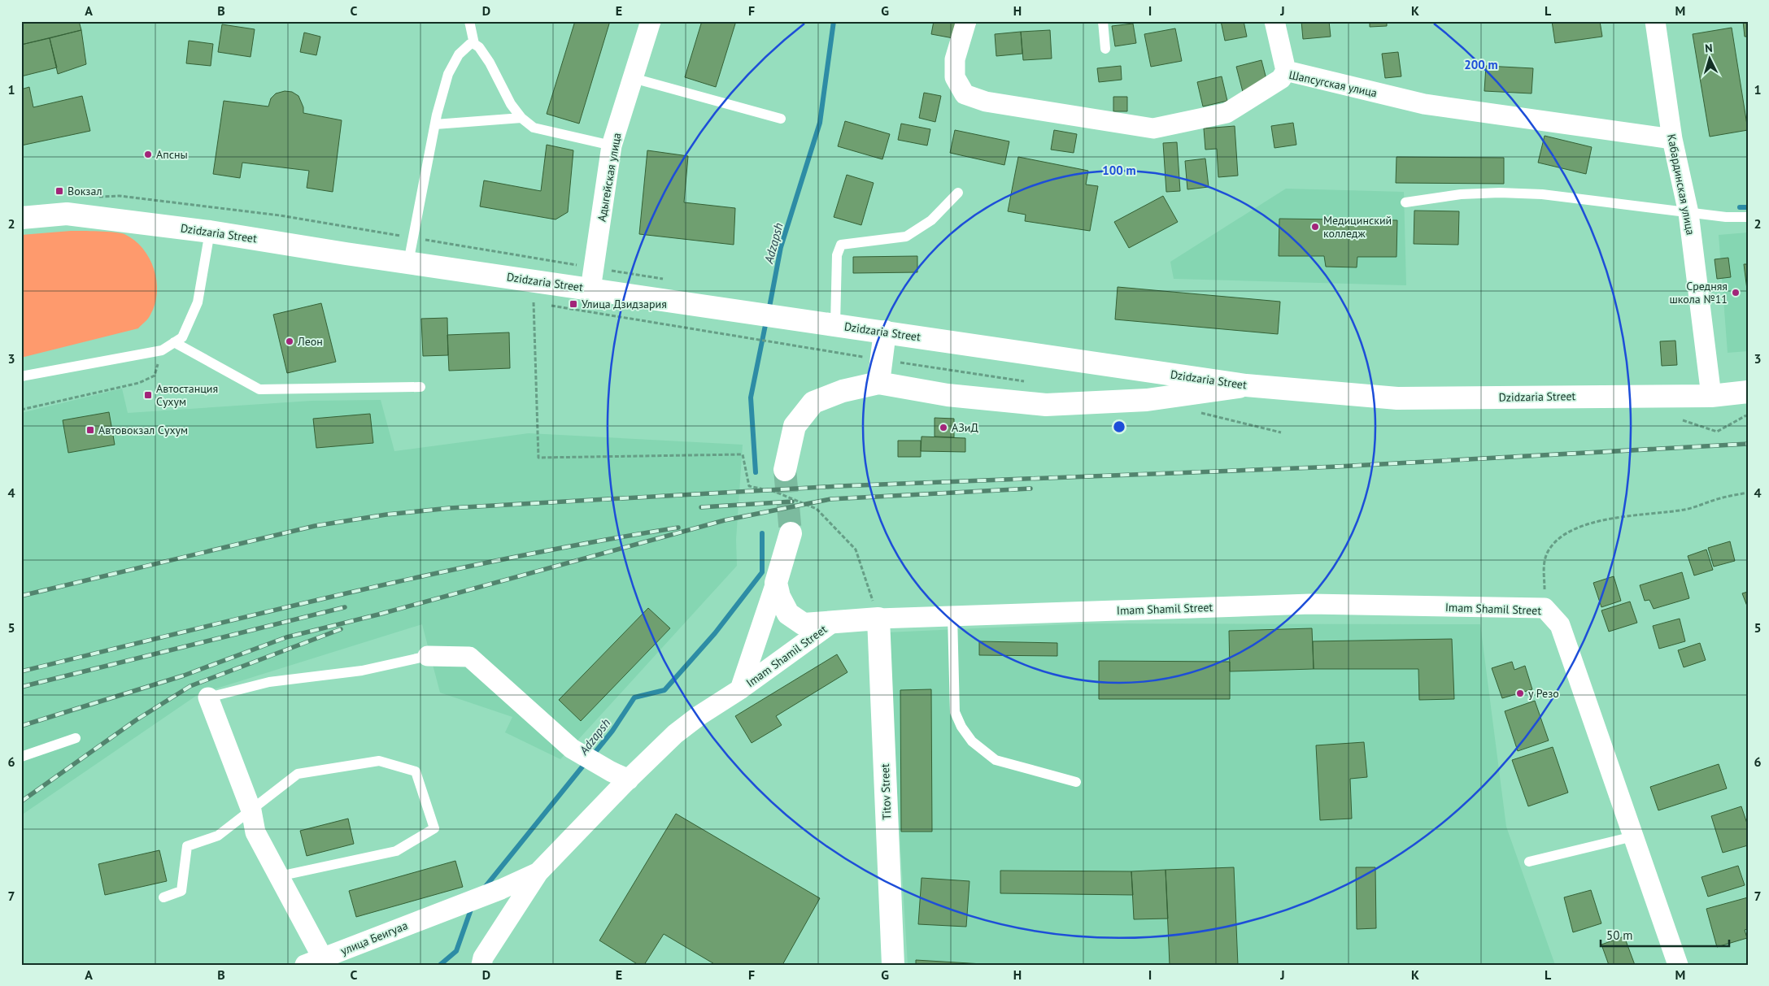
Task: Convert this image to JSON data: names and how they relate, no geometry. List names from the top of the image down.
{
  "streets": {
    "main road": ["Dzidzaria Street", "Imam Shamil Street", "Titov Street"],
    "street": [
      "Шапсугская улица",
      "Адыгейская улица",
      "Кабардинская улица",
      "улица Беигуаа"
    ]
  },
  "crossings": [
    ["Шапсугская улица", "Кабардинская улица"],
    ["Адыгейская улица", "Dzidzaria Street"],
    ["Кабардинская улица", "Dzidzaria Street"],
    ["Imam Shamil Street", "Titov Street"],
    ["Imam Shamil Street", "улица Беигуаа"]
  ],
  "water": ["Adzapsh"],
  "places": {
    "other": [
      "Апсны",
      "Медицинский колледж",
      "Средняя школа №11",
      "Леон",
      "АЗиД",
      "у Резо"
    ],
    "transit": [
      "Вокзал",
      "Улица Дзидзария",
      "Автостанция Сухум",
      "Автовокзал Сухум"
    ]
  },
  "scale_bar": "50 m",
  "north": "top",
  "grid": {
    "columns": [
      "A",
      "B",
      "C",
      "D",
      "E",
      "F",
      "G",
      "H",
      "I",
      "J",
      "K",
      "L",
      "M"
    ],
    "rows": [
      "1",
      "2",
      "3",
      "4",
      "5",
      "6",
      "7"
    ]
  },
  "rings": ["200 m", "100 m"]
}
